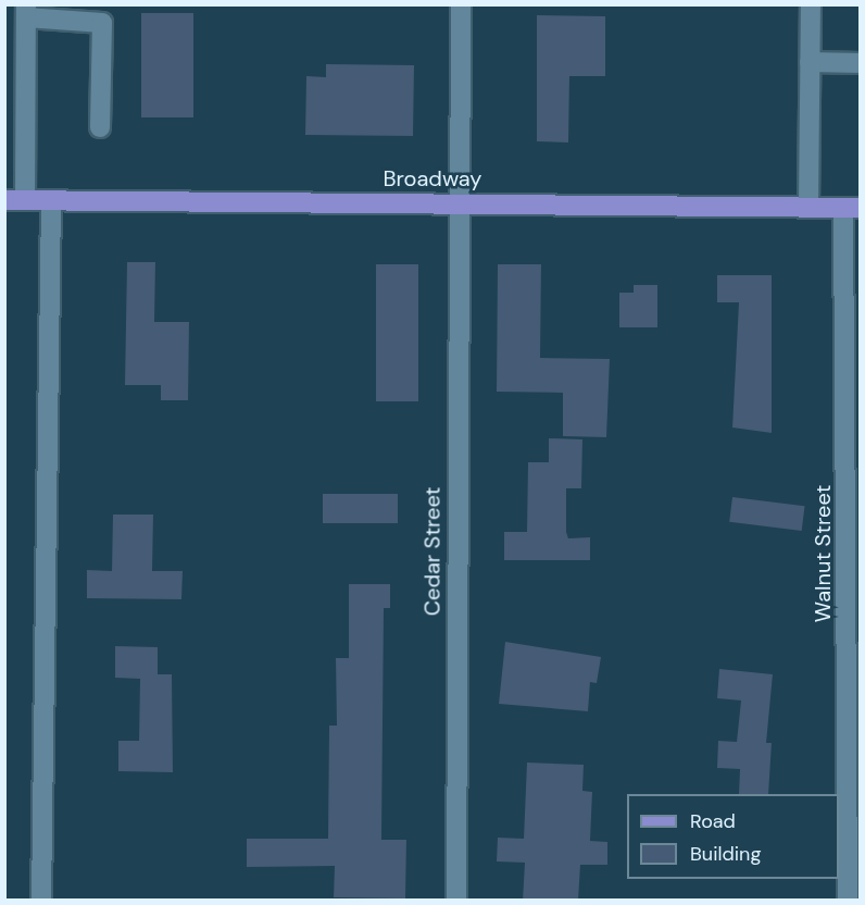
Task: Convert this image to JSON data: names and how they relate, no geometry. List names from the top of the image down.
{
  "streets": {
    "main road": ["Broadway"],
    "street": ["Cedar Street", "Walnut Street"]
  },
  "crossings": [
    ["Broadway", "Cedar Street"],
    ["Broadway", "Walnut Street"]
  ],
  "legend": ["Road", "Building"]
}
